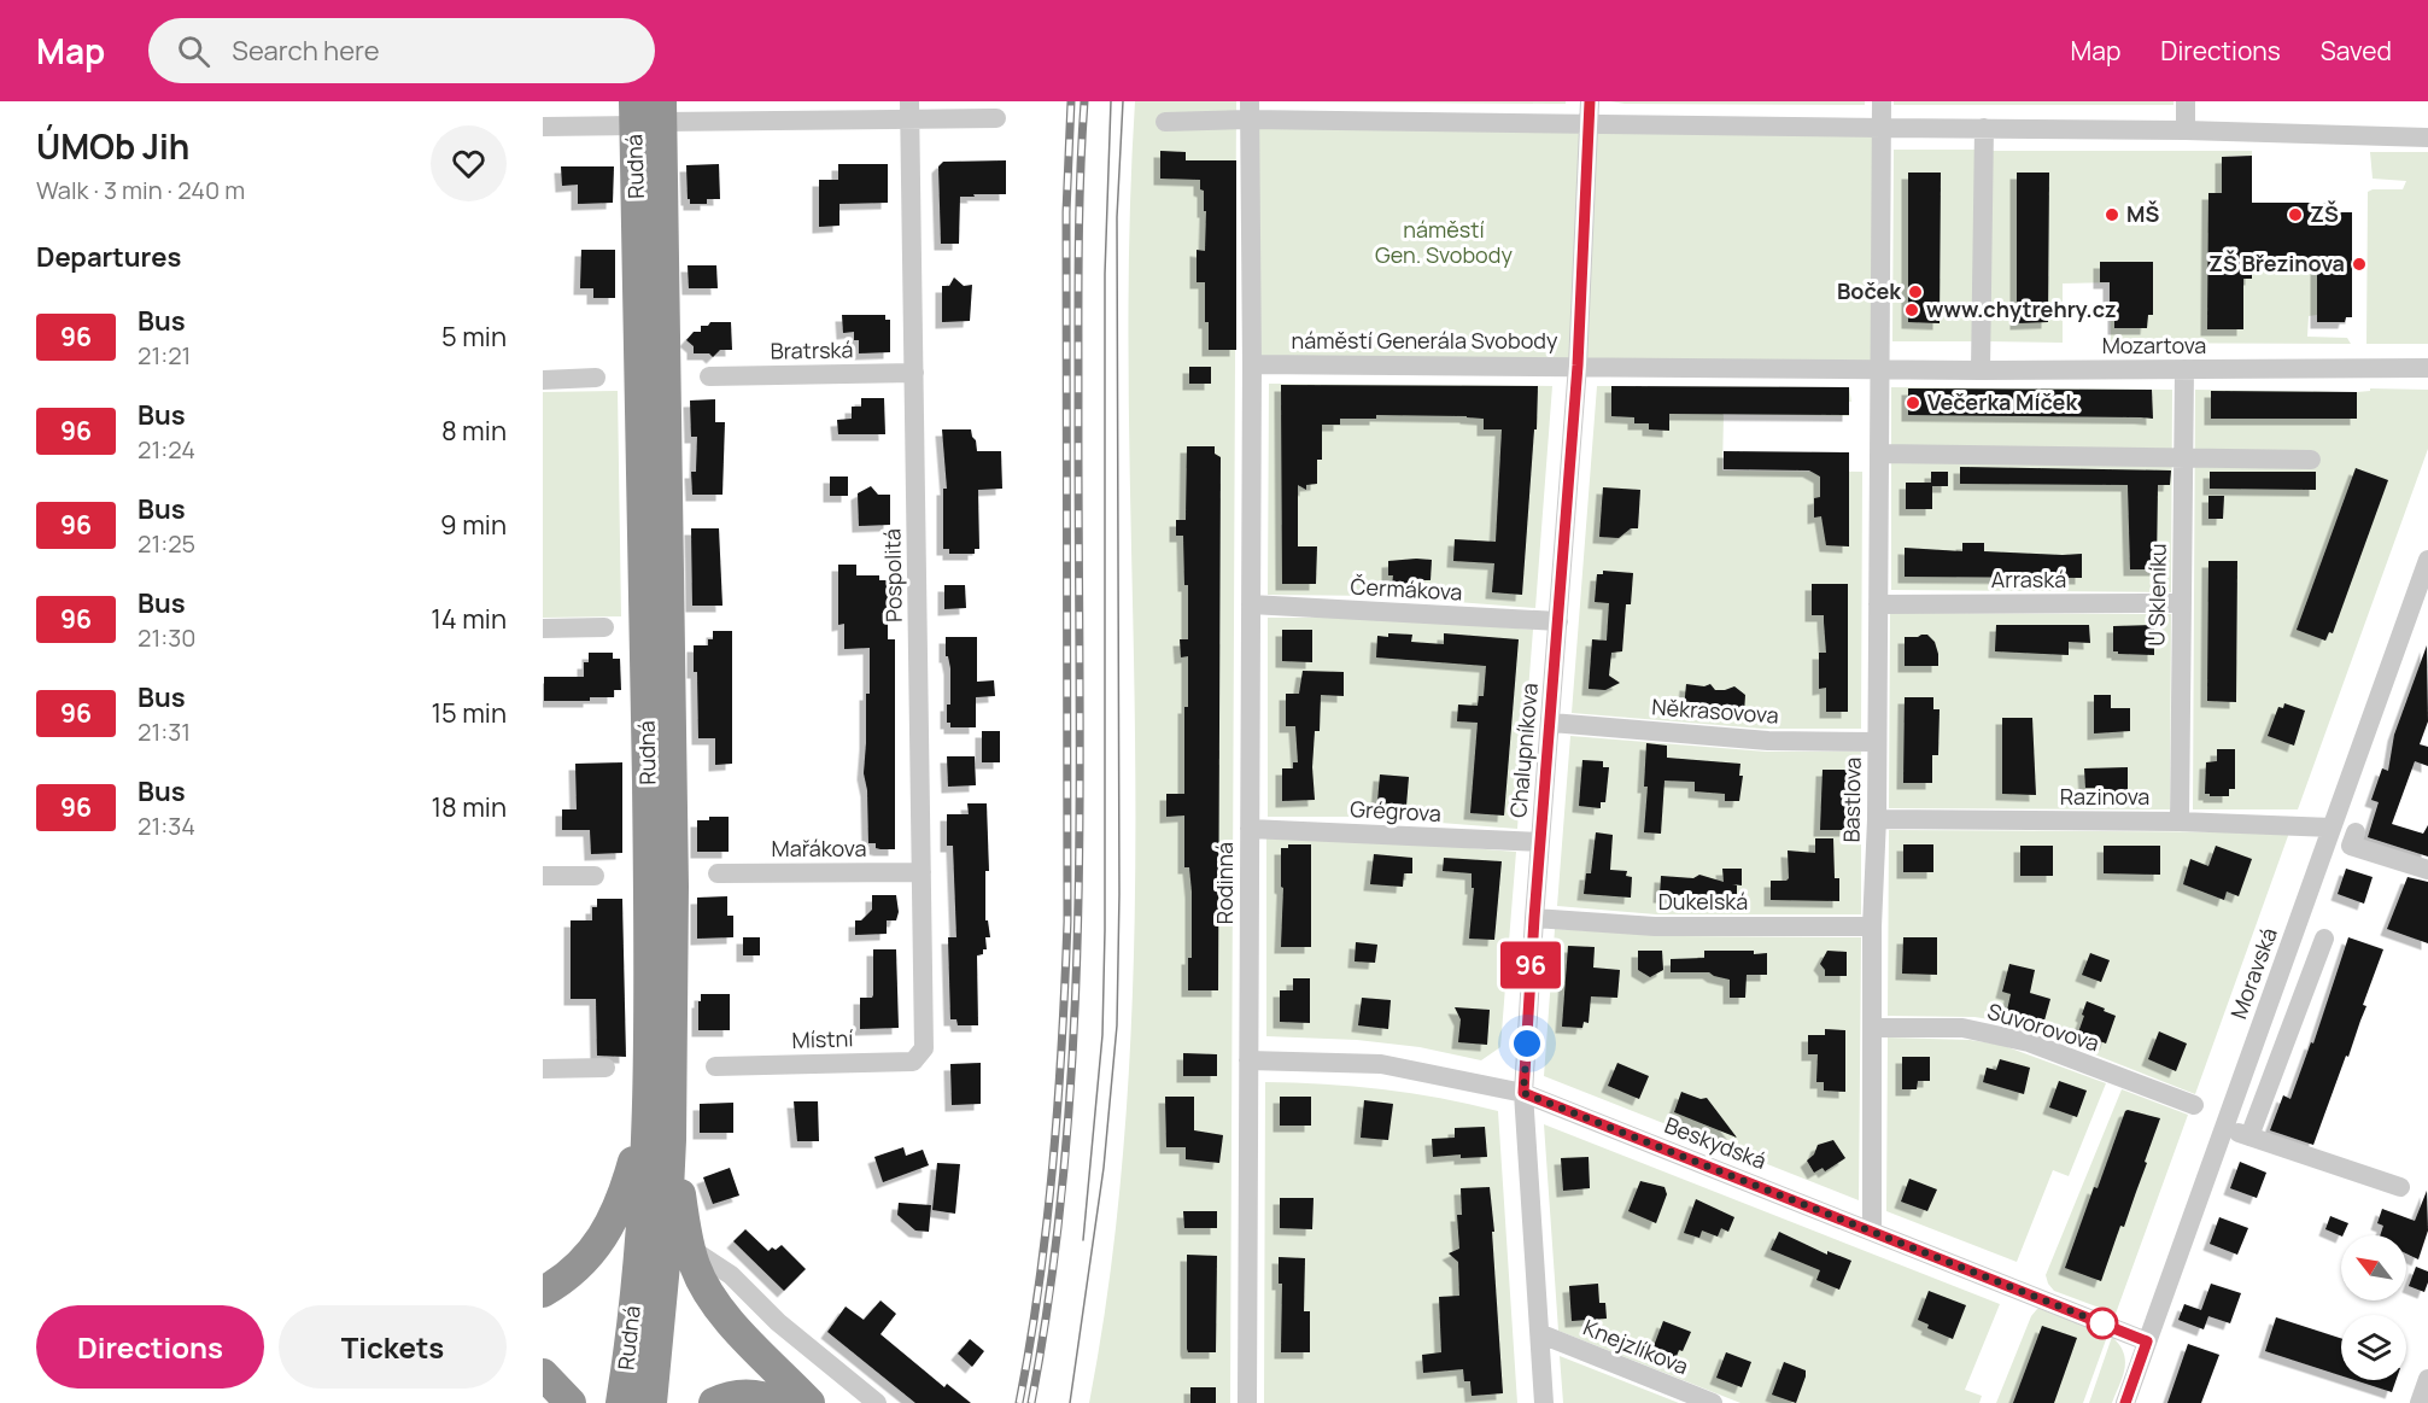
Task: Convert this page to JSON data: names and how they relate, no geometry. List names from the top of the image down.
{
  "streets": {
    "highway": ["Rudná"],
    "street": [
      "náměstí Generála Svobody",
      "Mozartova",
      "Bratrská",
      "Pospolitá",
      "Arraská",
      "Čermákova",
      "U Skleníku",
      "Někrasovova",
      "Chalupníkova",
      "Razinova",
      "Bastlova",
      "Grégrova",
      "Mařákova",
      "Rodinná",
      "Dukelská",
      "Moravská",
      "Suvorovova",
      "Místní",
      "Beskydská",
      "Knejzlíkova"
    ]
  },
  "crossings": [
    ["náměstí Generála Svobody", "Mozartova"],
    ["náměstí Generála Svobody", "Chalupníkova"],
    ["náměstí Generála Svobody", "Bastlova"],
    ["náměstí Generála Svobody", "Rodinná"],
    ["Mozartova", "U Skleníku"],
    ["Mozartova", "Bastlova"],
    ["Bratrská", "Pospolitá"],
    ["Pospolitá", "Mařákova"],
    ["Pospolitá", "Místní"],
    ["Arraská", "U Skleníku"],
    ["Arraská", "Bastlova"],
    ["Čermákova", "Chalupníkova"],
    ["Čermákova", "Rodinná"],
    ["U Skleníku", "Razinova"],
    ["Někrasovova", "Chalupníkova"],
    ["Někrasovova", "Bastlova"],
    ["Chalupníkova", "Grégrova"],
    ["Chalupníkova", "Dukelská"],
    ["Chalupníkova", "Beskydská"],
    ["Chalupníkova", "Knejzlíkova"],
    ["Razinova", "Bastlova"],
    ["Razinova", "Moravská"],
    ["Bastlova", "Dukelská"],
    ["Bastlova", "Suvorovova"],
    ["Bastlova", "Beskydská"],
    ["Grégrova", "Rodinná"],
    ["Rodinná", "Beskydská"],
    ["Moravská", "Beskydská"]
  ],
  "parks": ["náměstí Gen. Svobody"],
  "places": [
    "MŠ",
    "ZŠ",
    "ZŠ Březinova",
    "Boček",
    "www.chytrehry.cz",
    "Večerka Míček"
  ],
  "lines": ["bus line 96"],
  "north": "top left",
  "page": {
    "header": "Map",
    "search": "Search here",
    "nav": ["Map", "Directions", "Saved"],
    "heading": [
      ["ÚMOb Jih", "Walk · 3 min · 240 m"],
      "Departures"
    ],
    "on_map": "96",
    "list": [
      {
        "mark": "96",
        "name": "Bus",
        "note": "21:21",
        "value": "5 min"
      },
      {
        "mark": "96",
        "name": "Bus",
        "note": "21:24",
        "value": "8 min"
      },
      {
        "mark": "96",
        "name": "Bus",
        "note": "21:25",
        "value": "9 min"
      },
      {
        "mark": "96",
        "name": "Bus",
        "note": "21:30",
        "value": "14 min"
      },
      {
        "mark": "96",
        "name": "Bus",
        "note": "21:31",
        "value": "15 min"
      },
      {
        "mark": "96",
        "name": "Bus",
        "note": "21:34",
        "value": "18 min"
      }
    ],
    "buttons": ["Directions", "Tickets"]
  }
}
